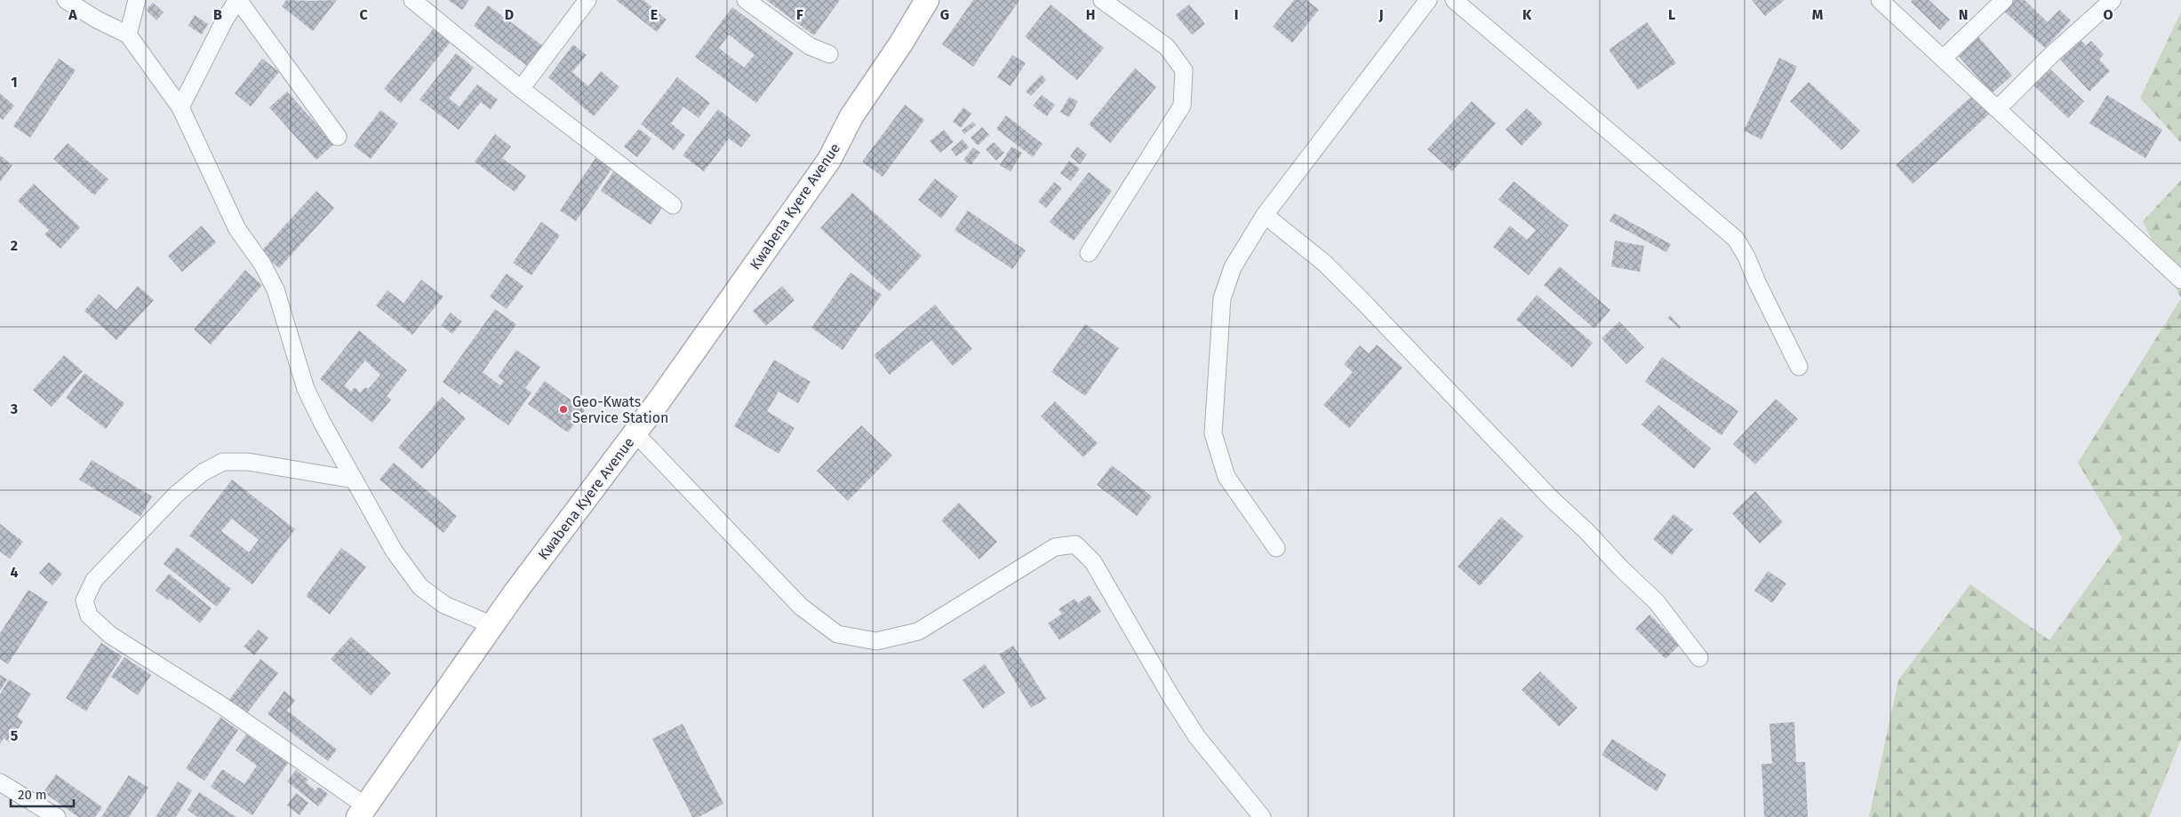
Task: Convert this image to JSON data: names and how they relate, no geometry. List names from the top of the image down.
{
  "streets": {
    "main road": ["Kwabena Kyere Avenue"]
  },
  "places": ["Geo-Kwats Service Station"],
  "scale_bar": "20 m",
  "grid": {
    "columns": [
      "A",
      "B",
      "C",
      "D",
      "E",
      "F",
      "G",
      "H",
      "I",
      "J",
      "K",
      "L",
      "M",
      "N",
      "O"
    ],
    "rows": [
      "1",
      "2",
      "3",
      "4",
      "5"
    ]
  }
}
